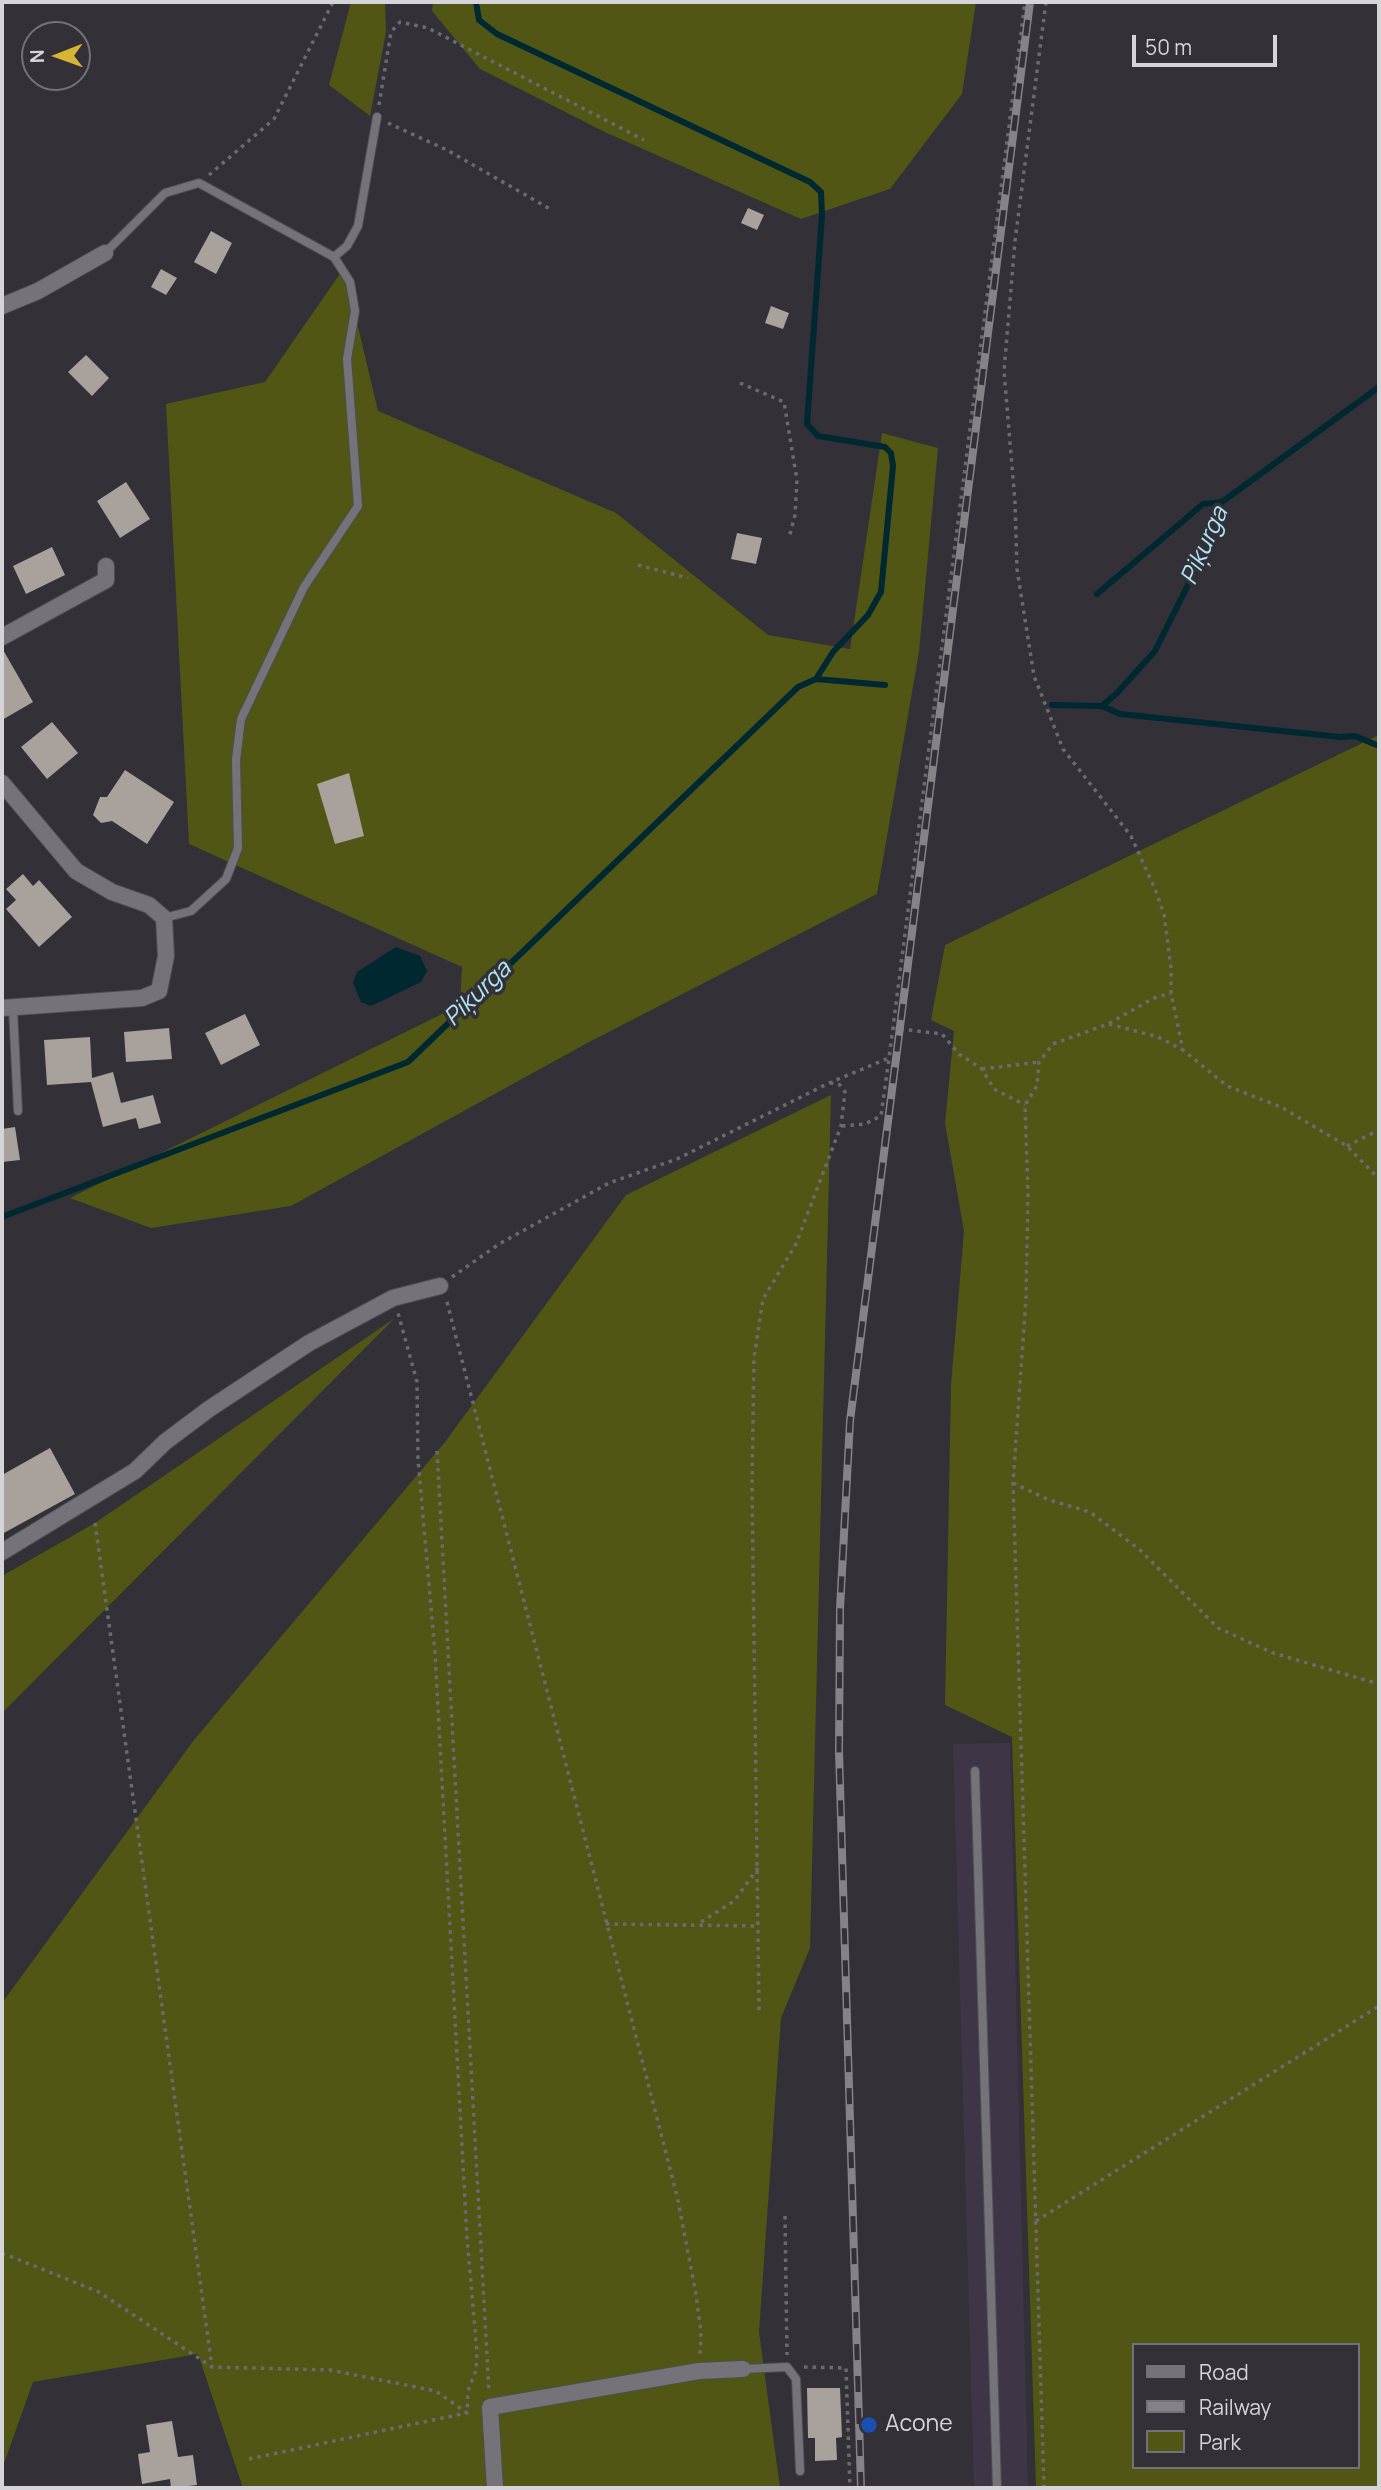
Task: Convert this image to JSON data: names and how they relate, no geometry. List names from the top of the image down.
{
  "water": ["Piķurga"],
  "places": ["Acone"],
  "legend": ["Road", "Railway", "Park"],
  "scale_bar": "50 m",
  "north": "left"
}
